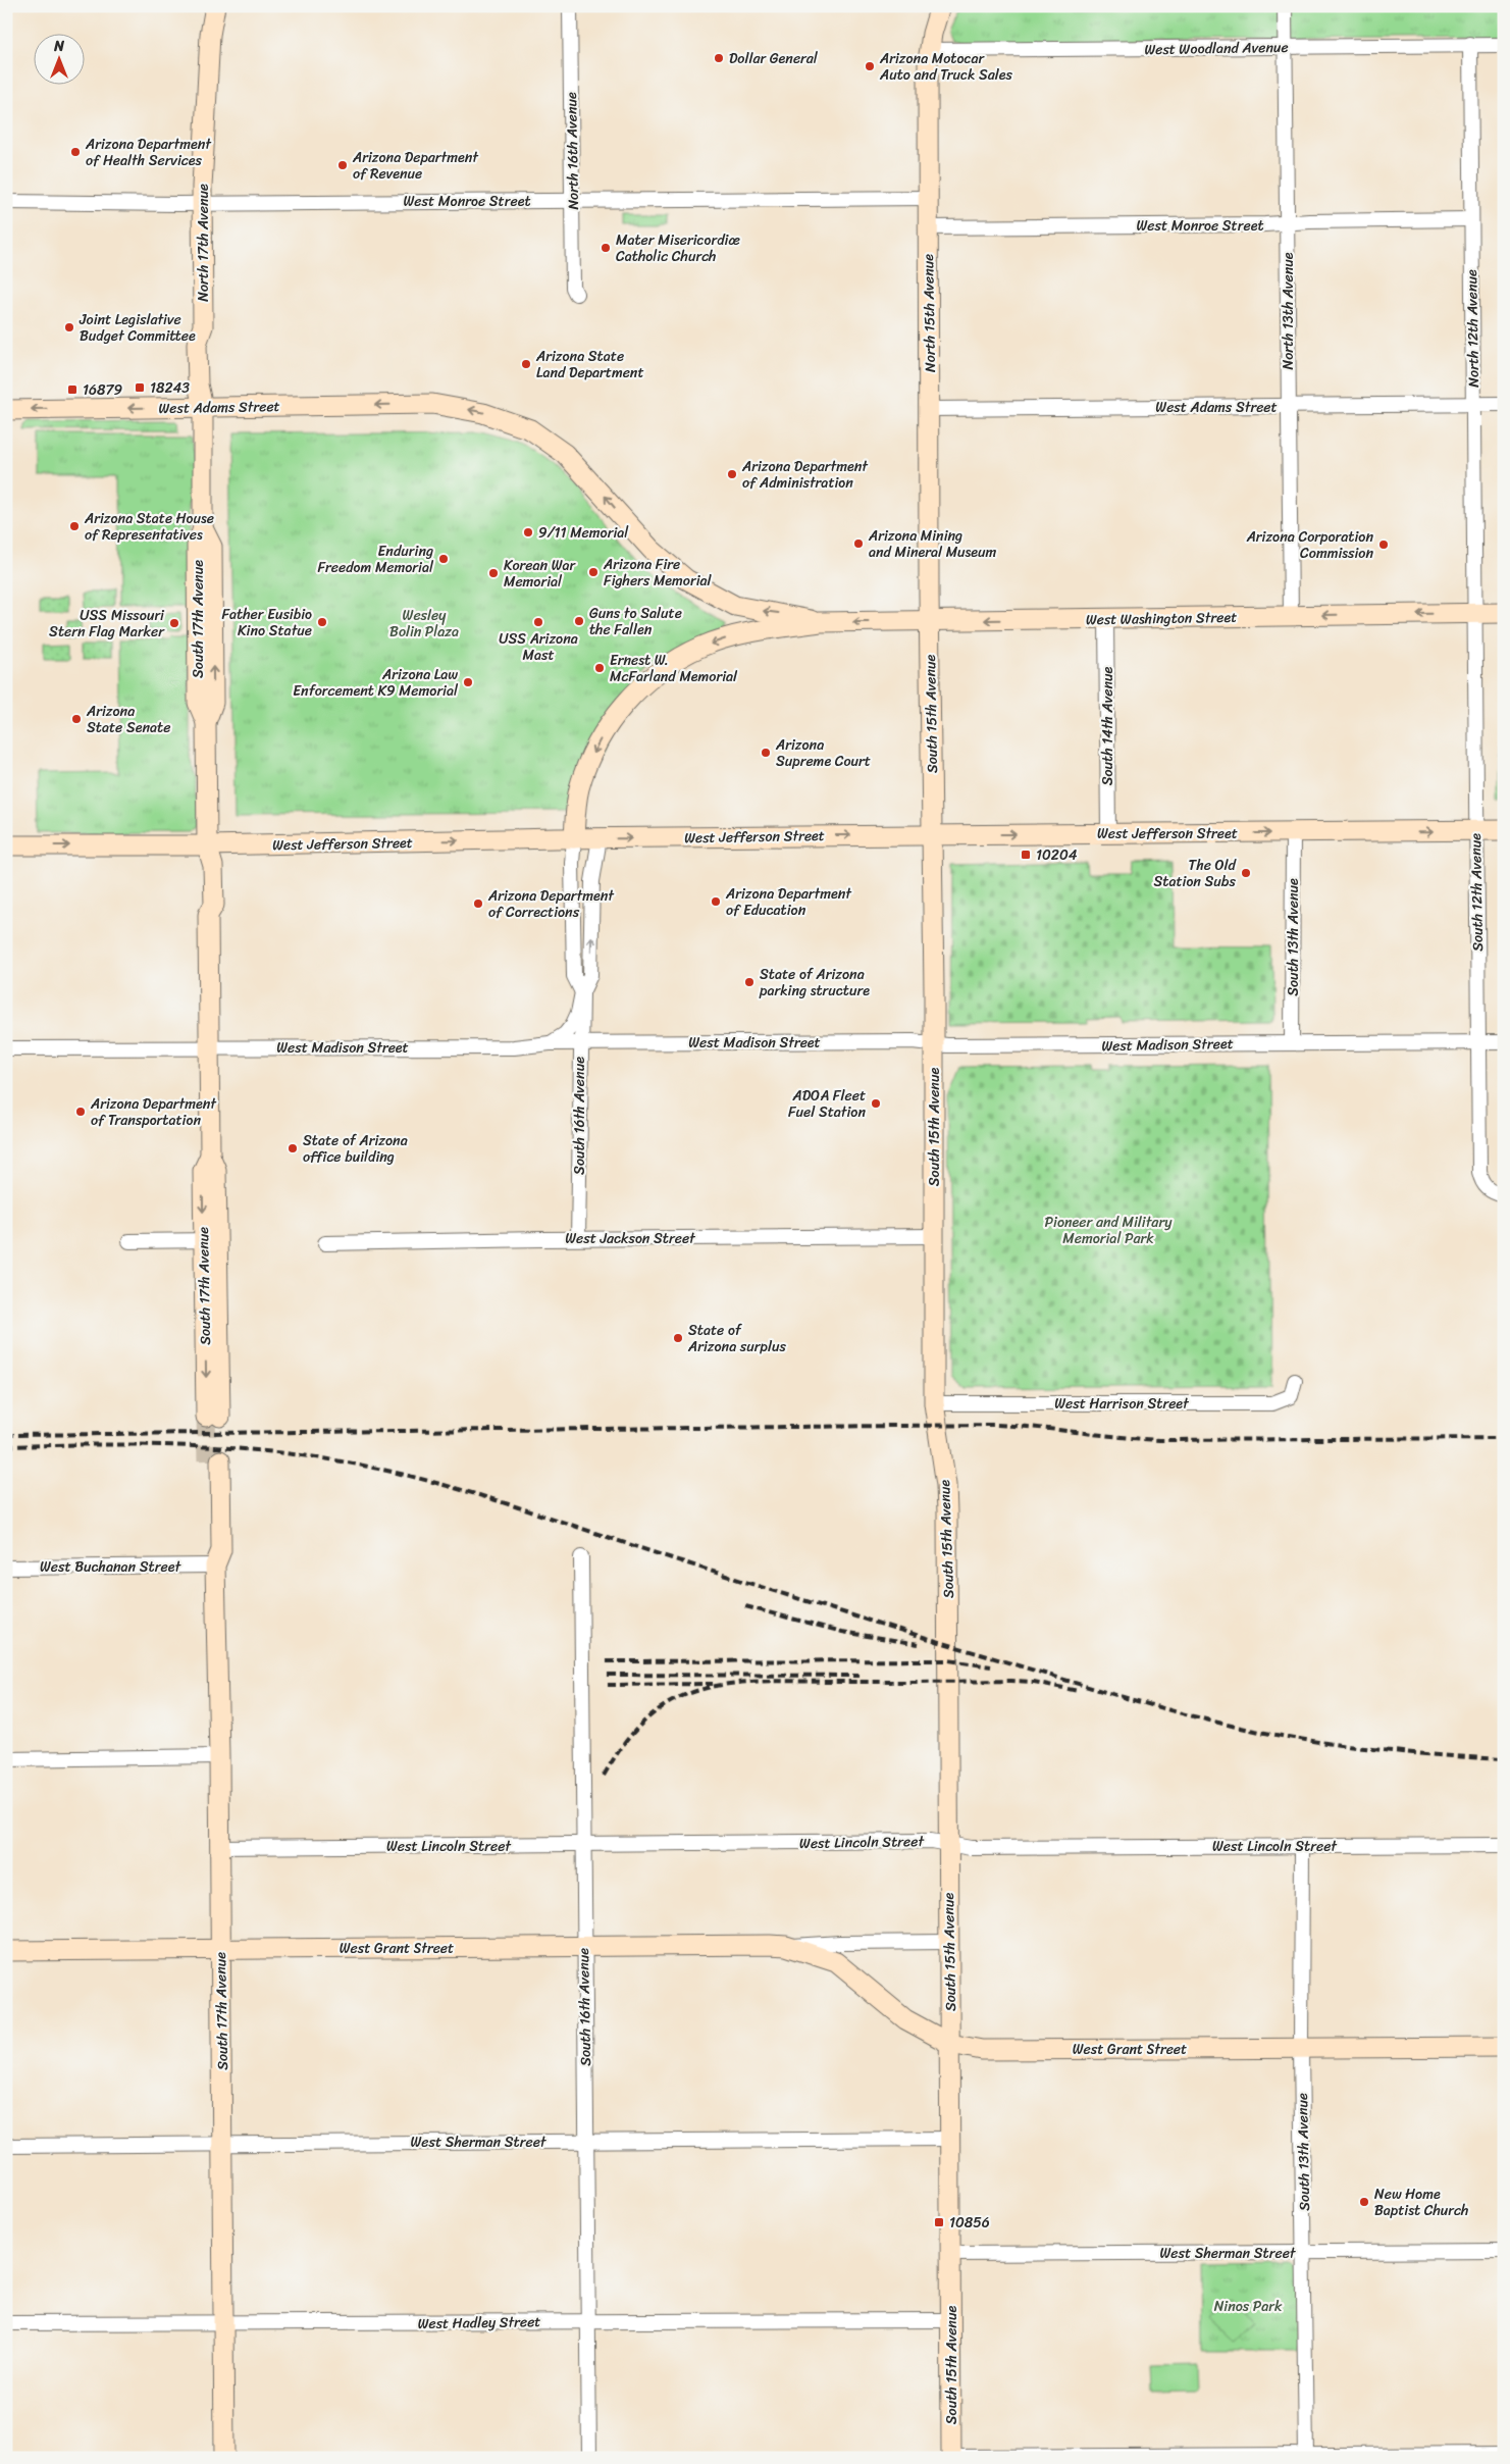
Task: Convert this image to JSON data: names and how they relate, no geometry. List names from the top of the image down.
{
  "streets": {
    "main road": [
      "North 17th Avenue",
      "North 15th Avenue",
      "West Adams Street",
      "West Washington Street",
      "South 17th Avenue",
      "South 15th Avenue",
      "West Jefferson Street",
      "West Grant Street"
    ],
    "street": [
      "West Woodland Avenue",
      "North 16th Avenue",
      "West Monroe Street",
      "North 13th Avenue",
      "North 12th Avenue",
      "South 14th Avenue",
      "South 12th Avenue",
      "South 13th Avenue",
      "West Madison Street",
      "South 16th Avenue",
      "West Jackson Street",
      "West Harrison Street",
      "West Buchanan Street",
      "West Lincoln Street",
      "West Sherman Street",
      "West Hadley Street"
    ]
  },
  "crossings": [
    ["West Woodland Avenue", "North 13th Avenue"],
    ["West Woodland Avenue", "North 15th Avenue"],
    ["West Woodland Avenue", "North 12th Avenue"],
    ["North 16th Avenue", "West Monroe Street"],
    ["West Monroe Street", "North 17th Avenue"],
    ["West Monroe Street", "North 13th Avenue"],
    ["West Monroe Street", "North 15th Avenue"],
    ["West Monroe Street", "North 12th Avenue"],
    ["North 17th Avenue", "West Adams Street"],
    ["North 17th Avenue", "South 17th Avenue"],
    ["North 13th Avenue", "West Adams Street"],
    ["North 13th Avenue", "West Washington Street"],
    ["North 15th Avenue", "West Adams Street"],
    ["North 15th Avenue", "West Washington Street"],
    ["North 15th Avenue", "South 15th Avenue"],
    ["North 12th Avenue", "West Adams Street"],
    ["North 12th Avenue", "West Washington Street"],
    ["North 12th Avenue", "South 12th Avenue"],
    ["West Adams Street", "West Washington Street"],
    ["West Washington Street", "South 15th Avenue"],
    ["West Washington Street", "South 14th Avenue"],
    ["West Washington Street", "West Jefferson Street"],
    ["West Washington Street", "South 12th Avenue"],
    ["West Washington Street", "South 16th Avenue"],
    ["South 17th Avenue", "West Jefferson Street"],
    ["South 17th Avenue", "West Madison Street"],
    ["South 17th Avenue", "West Buchanan Street"],
    ["South 17th Avenue", "West Lincoln Street"],
    ["South 17th Avenue", "West Grant Street"],
    ["South 17th Avenue", "West Sherman Street"],
    ["South 17th Avenue", "West Hadley Street"],
    ["South 15th Avenue", "West Jefferson Street"],
    ["South 15th Avenue", "West Madison Street"],
    ["South 15th Avenue", "West Jackson Street"],
    ["South 15th Avenue", "West Harrison Street"],
    ["South 15th Avenue", "West Lincoln Street"],
    ["South 15th Avenue", "West Grant Street"],
    ["South 15th Avenue", "West Sherman Street"],
    ["South 15th Avenue", "West Hadley Street"],
    ["South 14th Avenue", "West Jefferson Street"],
    ["West Jefferson Street", "South 12th Avenue"],
    ["West Jefferson Street", "South 13th Avenue"],
    ["West Jefferson Street", "South 16th Avenue"],
    ["South 12th Avenue", "West Madison Street"],
    ["South 13th Avenue", "West Madison Street"],
    ["South 13th Avenue", "West Lincoln Street"],
    ["South 13th Avenue", "West Grant Street"],
    ["South 13th Avenue", "West Sherman Street"],
    ["West Madison Street", "South 16th Avenue"],
    ["South 16th Avenue", "West Jackson Street"],
    ["South 16th Avenue", "West Lincoln Street"],
    ["South 16th Avenue", "West Grant Street"],
    ["South 16th Avenue", "West Sherman Street"],
    ["South 16th Avenue", "West Hadley Street"]
  ],
  "one_way": ["West Adams Street", "West Washington Street", "West Jefferson Street"],
  "parks": ["Wesley Bolin Plaza", "Pioneer and Military Memorial Park", "Ninos Park"],
  "places": {
    "other": [
      "Dollar General",
      "Arizona Motocar Auto and Truck Sales",
      "Arizona Department of Health Services",
      "Arizona Department of Revenue",
      "Mater Misericordiæ Catholic Church",
      "Joint Legislative Budget Committee",
      "Arizona State Land Department",
      "Arizona Department of Administration",
      "Arizona State House of Representatives",
      "9/11 Memorial",
      "Arizona Mining and Mineral Museum",
      "Arizona Corporation Commission",
      "Enduring Freedom Memorial",
      "Arizona Fire Fighers Memorial",
      "Korean War Memorial",
      "Guns to Salute the Fallen",
      "Father Eusibio Kino Statue",
      "USS Arizona Mast",
      "USS Missouri Stern Flag Marker",
      "Ernest W. McFarland Memorial",
      "Arizona Law Enforcement K9 Memorial",
      "Arizona State Senate",
      "Arizona Supreme Court",
      "The Old Station Subs",
      "Arizona Department of Education",
      "Arizona Department of Corrections",
      "State of Arizona parking structure",
      "ADOA Fleet Fuel Station",
      "Arizona Department of Transportation",
      "State of Arizona office building",
      "State of Arizona surplus",
      "New Home Baptist Church"
    ],
    "transit": [
      "18243",
      "16879",
      "10204",
      "10856"
    ]
  },
  "north": "top"
}
